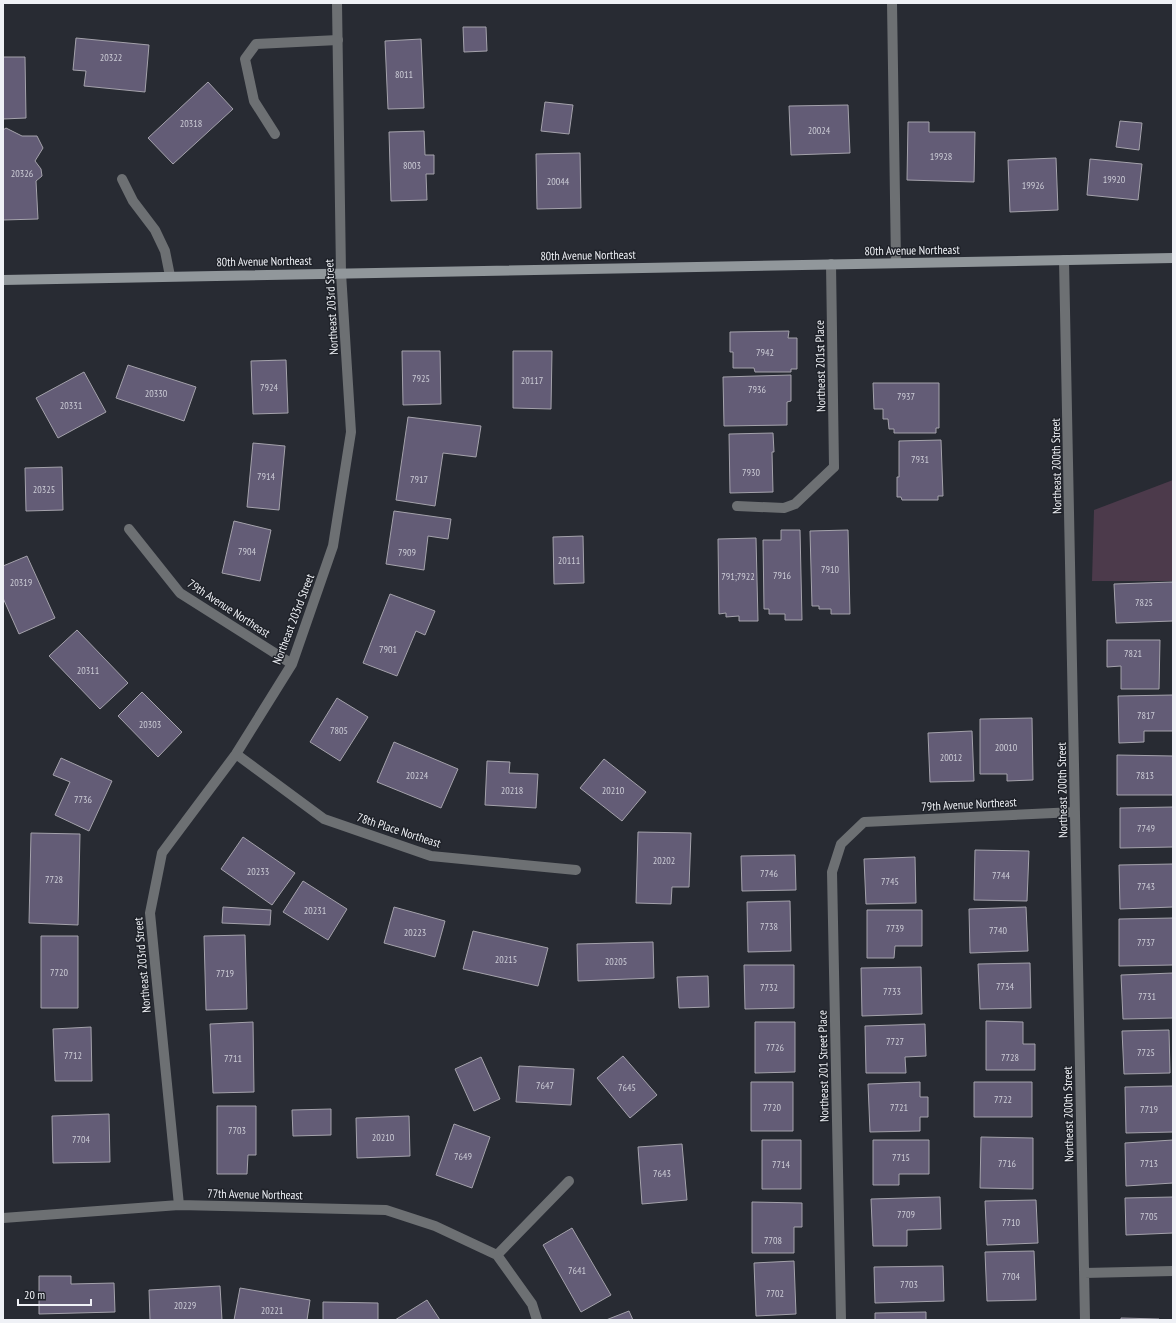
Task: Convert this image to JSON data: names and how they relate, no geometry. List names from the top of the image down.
{
  "streets": {
    "main road": ["80th Avenue Northeast"],
    "street": [
      "Northeast 203rd Street",
      "Northeast 201st Place",
      "Northeast 200th Street",
      "79th Avenue Northeast",
      "78th Place Northeast",
      "Northeast 201 Street Place",
      "77th Avenue Northeast"
    ]
  },
  "crossings": [
    ["80th Avenue Northeast", "Northeast 203rd Street"],
    ["80th Avenue Northeast", "Northeast 201st Place"],
    ["80th Avenue Northeast", "Northeast 200th Street"],
    ["Northeast 203rd Street", "79th Avenue Northeast"],
    ["Northeast 203rd Street", "78th Place Northeast"],
    ["Northeast 203rd Street", "77th Avenue Northeast"],
    ["Northeast 200th Street", "79th Avenue Northeast"],
    ["79th Avenue Northeast", "Northeast 201 Street Place"]
  ],
  "house_numbers": [
    "20322",
    "8011",
    "20318",
    "20024",
    "19928",
    "8003",
    "20326",
    "19920",
    "20044",
    "19926",
    "7942",
    "7925",
    "20117",
    "7924",
    "7936",
    "20330",
    "7937",
    "20331",
    "7931",
    "7930",
    "7914",
    "7917",
    "20325",
    "7904",
    "7909",
    "20111",
    "7910",
    "7916",
    "791;7922",
    "20319",
    "7825",
    "7901",
    "7821",
    "20311",
    "7817",
    "20303",
    "7805",
    "20010",
    "20012",
    "20224",
    "7813",
    "20218",
    "20210",
    "7736",
    "7749",
    "20202",
    "20233",
    "7746",
    "7744",
    "7728",
    "7745",
    "7743",
    "20231",
    "7738",
    "7739",
    "7740",
    "20223",
    "7737",
    "20215",
    "20205",
    "7720",
    "7719",
    "7734",
    "7732",
    "7733",
    "7731",
    "7727",
    "7726",
    "7725",
    "7712",
    "7728",
    "7711",
    "7647",
    "7645",
    "7722",
    "7720",
    "7721",
    "7719",
    "7703",
    "20210",
    "7704",
    "7649",
    "7715",
    "7716",
    "7713",
    "7714",
    "7643",
    "7709",
    "7705",
    "7710",
    "7708",
    "7641",
    "7704",
    "7703",
    "7702",
    "20229",
    "20221"
  ],
  "scale_bar": "20 m"
}
